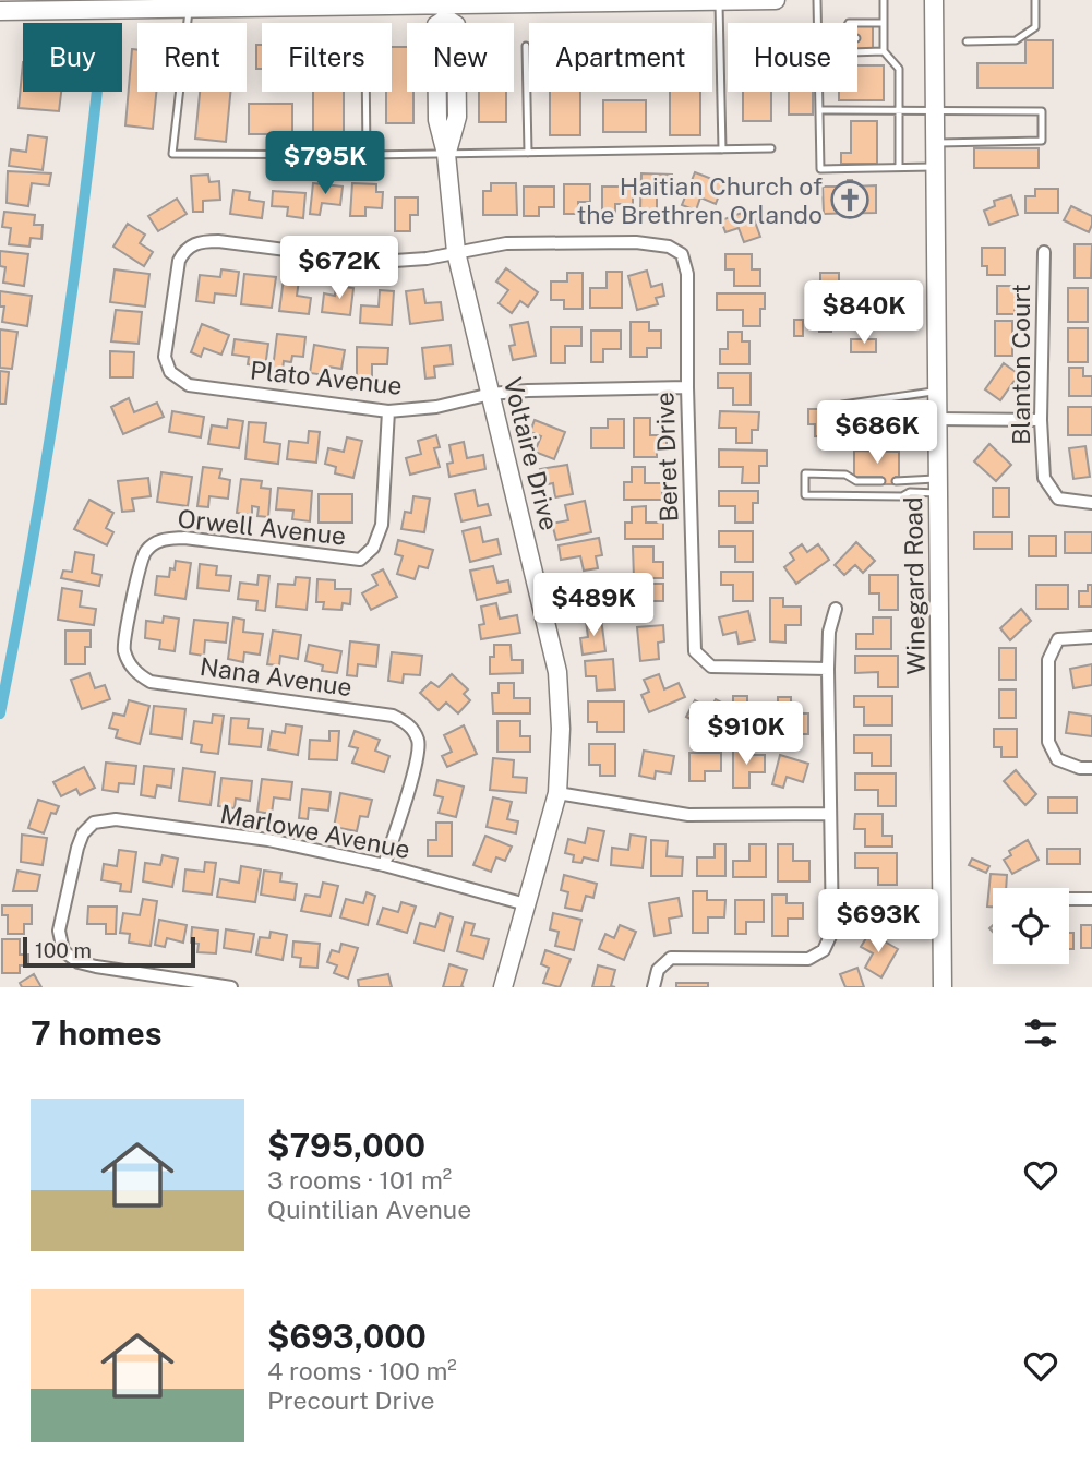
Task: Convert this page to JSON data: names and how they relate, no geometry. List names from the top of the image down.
{
  "streets": {
    "street": [
      "Blanton Court",
      "Plato Avenue",
      "Voltaire Drive",
      "Beret Drive",
      "Orwell Avenue",
      "Winegard Road",
      "Nana Avenue",
      "Marlowe Avenue"
    ]
  },
  "crossings": [
    ["Plato Avenue", "Voltaire Drive"],
    ["Plato Avenue", "Beret Drive"],
    ["Plato Avenue", "Orwell Avenue"],
    ["Voltaire Drive", "Beret Drive"],
    ["Voltaire Drive", "Marlowe Avenue"],
    ["Orwell Avenue", "Nana Avenue"],
    ["Nana Avenue", "Marlowe Avenue"]
  ],
  "places": {
    "church": ["Haitian Church of the Brethren Orlando"]
  },
  "scale_bar": "100 m",
  "page": {
    "chip": [
      "Buy",
      "Rent",
      "Filters",
      "New",
      "Apartment",
      "House"
    ],
    "price": [
      "$795K",
      "$672K",
      "$840K",
      "$686K",
      "$489K",
      "$910K",
      "$693K"
    ],
    "scale": "100 m",
    "heading": "7 homes",
    "list": [
      {
        "name": "$795,000",
        "note": "3 rooms · 101 m² · Quintilian Avenue"
      },
      {
        "name": "$693,000",
        "note": "4 rooms · 100 m² · Precourt Drive"
      }
    ]
  }
}
